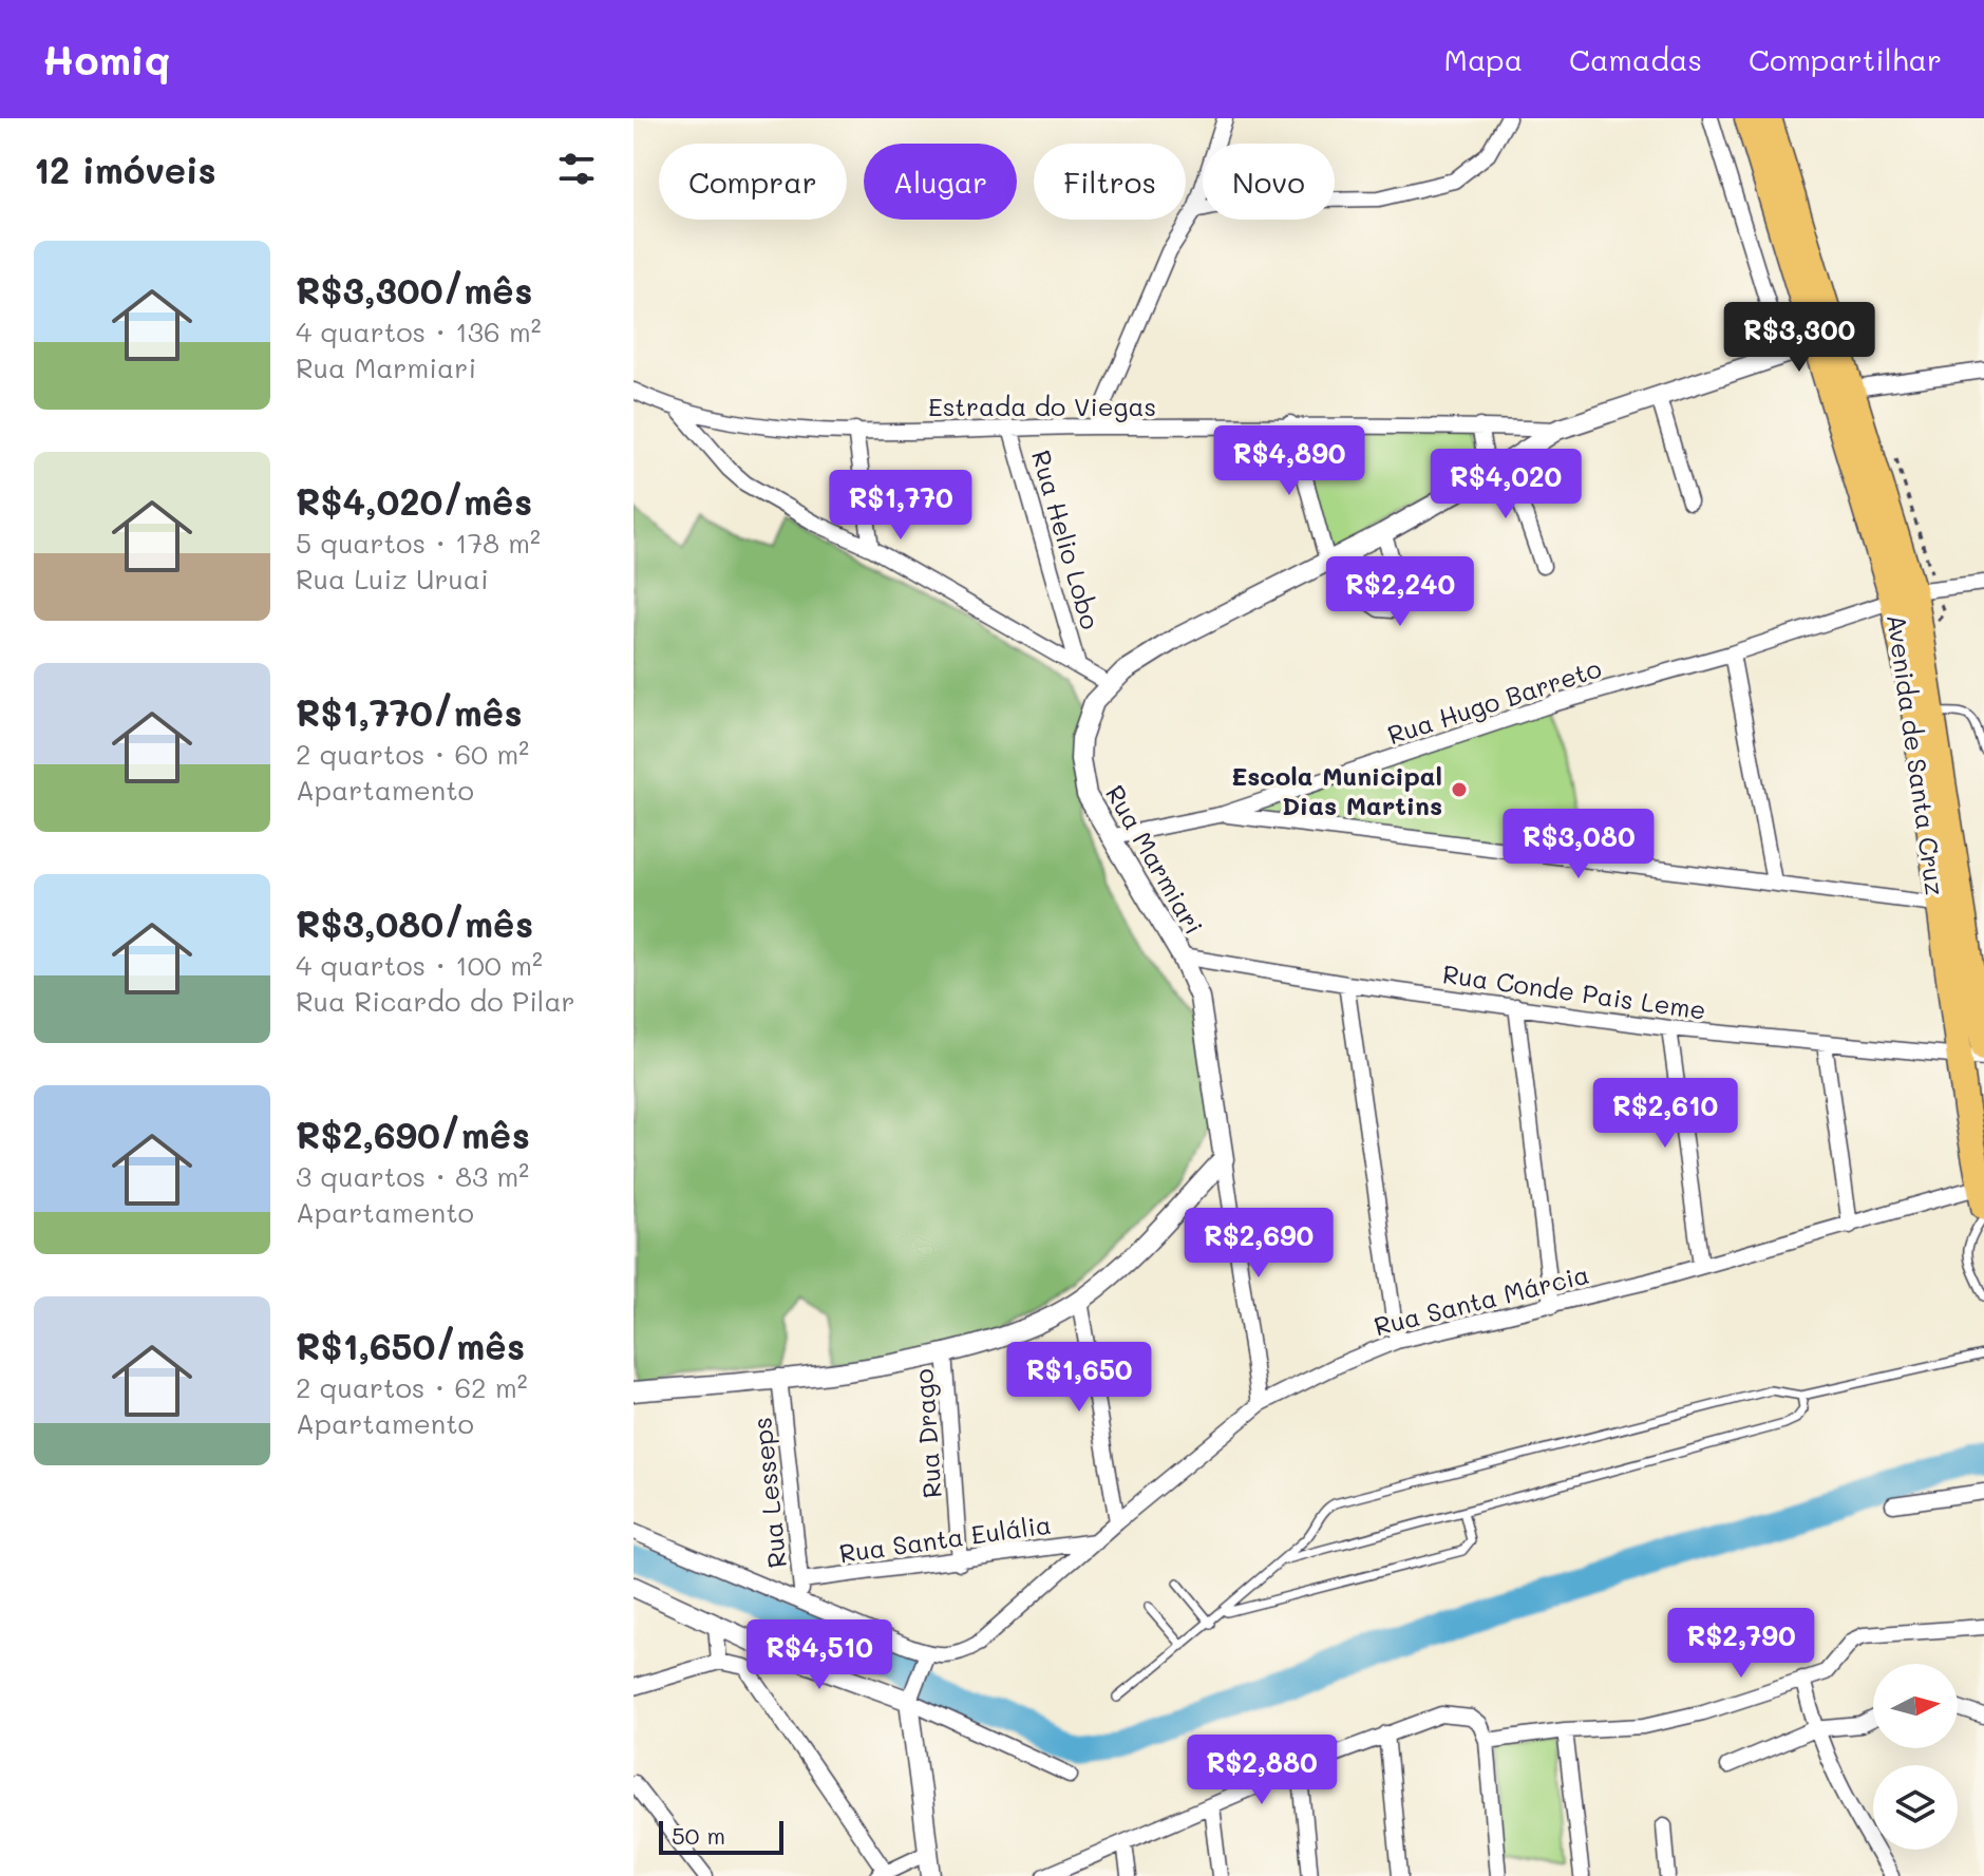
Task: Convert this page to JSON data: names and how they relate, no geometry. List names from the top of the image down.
{
  "streets": {
    "main road": ["Avenida de Santa Cruz"],
    "street": [
      "Estrada do Viegas",
      "Rua Helio Lobo",
      "Rua Hugo Barreto",
      "Rua Marmiari",
      "Rua Conde Pais Leme",
      "Rua Santa Márcia",
      "Rua Drago",
      "Rua Lesseps",
      "Rua Santa Eulália"
    ]
  },
  "crossings": [
    ["Estrada do Viegas", "Rua Helio Lobo"],
    ["Estrada do Viegas", "Rua Marmiari"],
    ["Rua Hugo Barreto", "Avenida de Santa Cruz"],
    ["Rua Hugo Barreto", "Rua Marmiari"],
    ["Avenida de Santa Cruz", "Rua Marmiari"],
    ["Avenida de Santa Cruz", "Rua Conde Pais Leme"],
    ["Avenida de Santa Cruz", "Rua Santa Márcia"],
    ["Rua Marmiari", "Rua Conde Pais Leme"],
    ["Rua Santa Márcia", "Rua Santa Eulália"],
    ["Rua Drago", "Rua Santa Eulália"],
    ["Rua Lesseps", "Rua Santa Eulália"]
  ],
  "places": ["Escola Municipal Dias Martins"],
  "scale_bar": "50 m",
  "north": "right",
  "page": {
    "header": "Homiq",
    "nav": ["Mapa", "Camadas", "Compartilhar"],
    "heading": "12 imóveis",
    "chip": [
      "Comprar",
      "Alugar",
      "Filtros",
      "Novo"
    ],
    "list": [
      {
        "name": "R$3,300/mês",
        "note": "4 quartos · 136 m² · Rua Marmiari"
      },
      {
        "name": "R$4,020/mês",
        "note": "5 quartos · 178 m² · Rua Luiz Uruai"
      },
      {
        "name": "R$1,770/mês",
        "note": "2 quartos · 60 m² · Apartamento"
      },
      {
        "name": "R$3,080/mês",
        "note": "4 quartos · 100 m² · Rua Ricardo do Pilar"
      },
      {
        "name": "R$2,690/mês",
        "note": "3 quartos · 83 m² · Apartamento"
      },
      {
        "name": "R$1,650/mês",
        "note": "2 quartos · 62 m² · Apartamento"
      }
    ],
    "price": [
      "R$3,300",
      "R$4,890",
      "R$4,020",
      "R$1,770",
      "R$2,240",
      "R$3,080",
      "R$2,610",
      "R$2,690",
      "R$1,650",
      "R$2,790",
      "R$4,510",
      "R$2,880"
    ],
    "scale": "50 m"
  }
}
